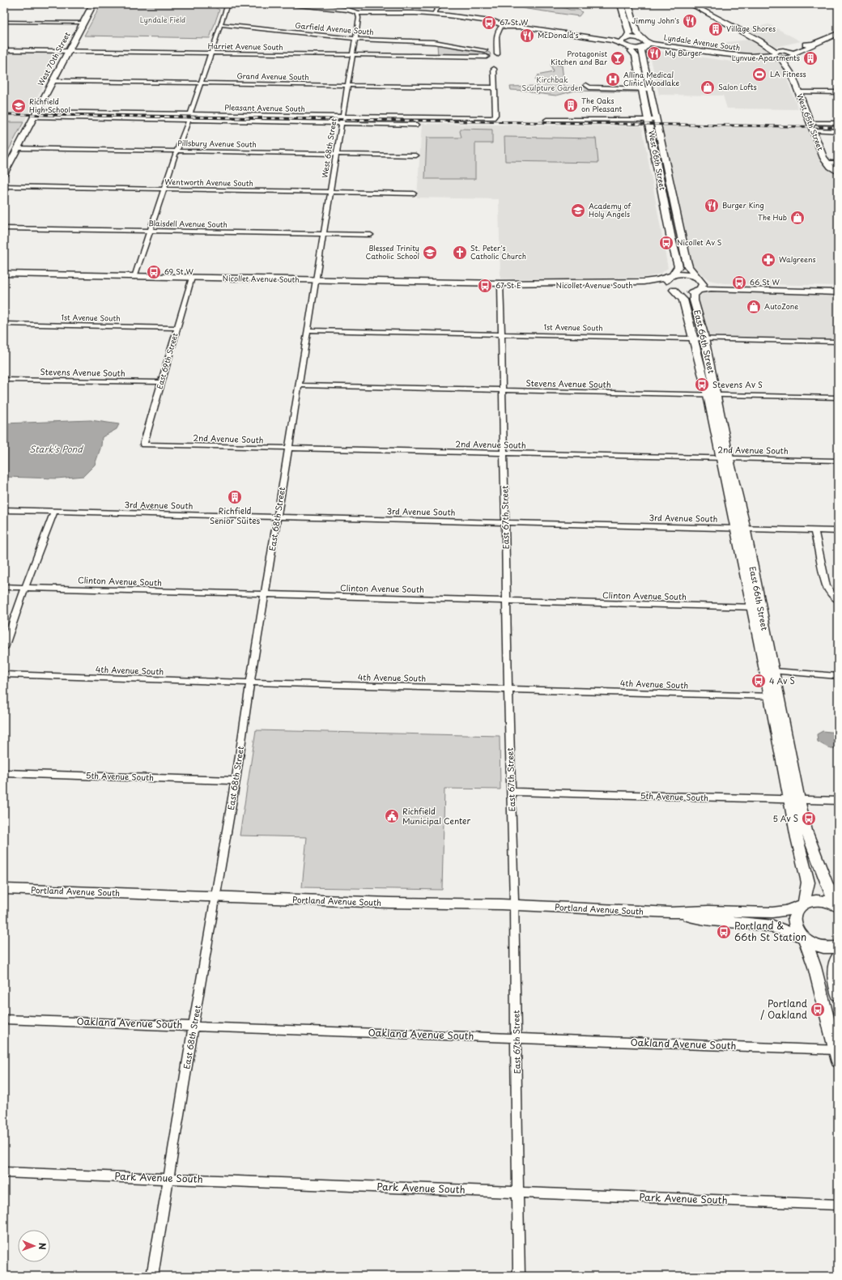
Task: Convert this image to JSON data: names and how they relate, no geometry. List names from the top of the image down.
{
  "streets": {
    "main road": [
      "Lyndale Avenue South",
      "West 70th Street",
      "West 65th Street",
      "West 66th Street",
      "Nicollet Avenue South",
      "East 66th Street",
      "Portland Avenue South"
    ],
    "street": [
      "Garfield Avenue South",
      "Harriet Avenue South",
      "Grand Avenue South",
      "Pleasant Avenue South",
      "Pillsbury Avenue South",
      "West 68th Street",
      "Wentworth Avenue South",
      "Blaisdell Avenue South",
      "1st Avenue South",
      "East 69th Street",
      "Stevens Avenue South",
      "2nd Avenue South",
      "3rd Avenue South",
      "East 67th Street",
      "East 68th Street",
      "Clinton Avenue South",
      "4th Avenue South",
      "5th Avenue South",
      "Oakland Avenue South",
      "Park Avenue South"
    ]
  },
  "crossings": [
    ["Garfield Avenue South", "Harriet Avenue South"],
    ["Garfield Avenue South", "West 68th Street"],
    ["Lyndale Avenue South", "West 65th Street"],
    ["Lyndale Avenue South", "West 66th Street"],
    ["Harriet Avenue South", "West 70th Street"],
    ["Harriet Avenue South", "West 68th Street"],
    ["West 70th Street", "Grand Avenue South"],
    ["West 70th Street", "Pleasant Avenue South"],
    ["West 70th Street", "Pillsbury Avenue South"],
    ["Grand Avenue South", "Pleasant Avenue South"],
    ["Grand Avenue South", "West 68th Street"],
    ["Pleasant Avenue South", "West 68th Street"],
    ["Pillsbury Avenue South", "West 68th Street"],
    ["West 68th Street", "Wentworth Avenue South"],
    ["West 68th Street", "Blaisdell Avenue South"],
    ["West 68th Street", "Nicollet Avenue South"],
    ["West 68th Street", "East 68th Street"],
    ["West 66th Street", "Nicollet Avenue South"],
    ["West 66th Street", "East 66th Street"],
    ["Nicollet Avenue South", "East 66th Street"],
    ["Nicollet Avenue South", "East 69th Street"],
    ["Nicollet Avenue South", "East 67th Street"],
    ["Nicollet Avenue South", "East 68th Street"],
    ["1st Avenue South", "East 66th Street"],
    ["1st Avenue South", "East 69th Street"],
    ["1st Avenue South", "East 67th Street"],
    ["1st Avenue South", "East 68th Street"],
    ["East 66th Street", "Stevens Avenue South"],
    ["East 66th Street", "2nd Avenue South"],
    ["East 66th Street", "3rd Avenue South"],
    ["East 66th Street", "Clinton Avenue South"],
    ["East 66th Street", "4th Avenue South"],
    ["East 66th Street", "5th Avenue South"],
    ["East 66th Street", "Portland Avenue South"],
    ["East 69th Street", "Stevens Avenue South"],
    ["East 69th Street", "2nd Avenue South"],
    ["Stevens Avenue South", "East 67th Street"],
    ["Stevens Avenue South", "East 68th Street"],
    ["2nd Avenue South", "East 67th Street"],
    ["2nd Avenue South", "East 68th Street"],
    ["3rd Avenue South", "East 67th Street"],
    ["3rd Avenue South", "East 68th Street"],
    ["East 67th Street", "Clinton Avenue South"],
    ["East 67th Street", "4th Avenue South"],
    ["East 67th Street", "5th Avenue South"],
    ["East 67th Street", "Portland Avenue South"],
    ["East 67th Street", "Oakland Avenue South"],
    ["East 67th Street", "Park Avenue South"],
    ["East 68th Street", "Clinton Avenue South"],
    ["East 68th Street", "4th Avenue South"],
    ["East 68th Street", "5th Avenue South"],
    ["East 68th Street", "Portland Avenue South"],
    ["East 68th Street", "Oakland Avenue South"],
    ["East 68th Street", "Park Avenue South"]
  ],
  "water": ["Stark's Pond"],
  "parks": ["Lyndale Field", "Kirchbak Sculpture Garden"],
  "places": {
    "restaurant": [
      "Jimmy John's",
      "McDonald's",
      "My Burger",
      "Burger King"
    ],
    "bus stop": [
      "67 St W",
      "Nicollet Av S",
      "69 St W",
      "66 St W",
      "67 St E",
      "Stevens Av S",
      "4 Av S",
      "5 Av S",
      "Portland & 66th St Station",
      "Portland / Oakland"
    ],
    "building": [
      "Village Shores",
      "Lynvue Apartments",
      "The Oaks on Pleasant",
      "Richfield Senior Suites"
    ],
    "bar": ["Protagonist Kitchen and Bar"],
    "sports": ["LA Fitness"],
    "hospital": ["Allina Medical Clinic Woodlake"],
    "shop": ["Salon Lofts", "The Hub", "AutoZone"],
    "school or university": ["Richfield High School", "Academy of Holy Angels", "Blessed Trinity Catholic School"],
    "church": ["St. Peter's Catholic Church"],
    "pharmacy": ["Walgreens"],
    "public building": ["Richfield Municipal Center"]
  },
  "north": "right"
}
